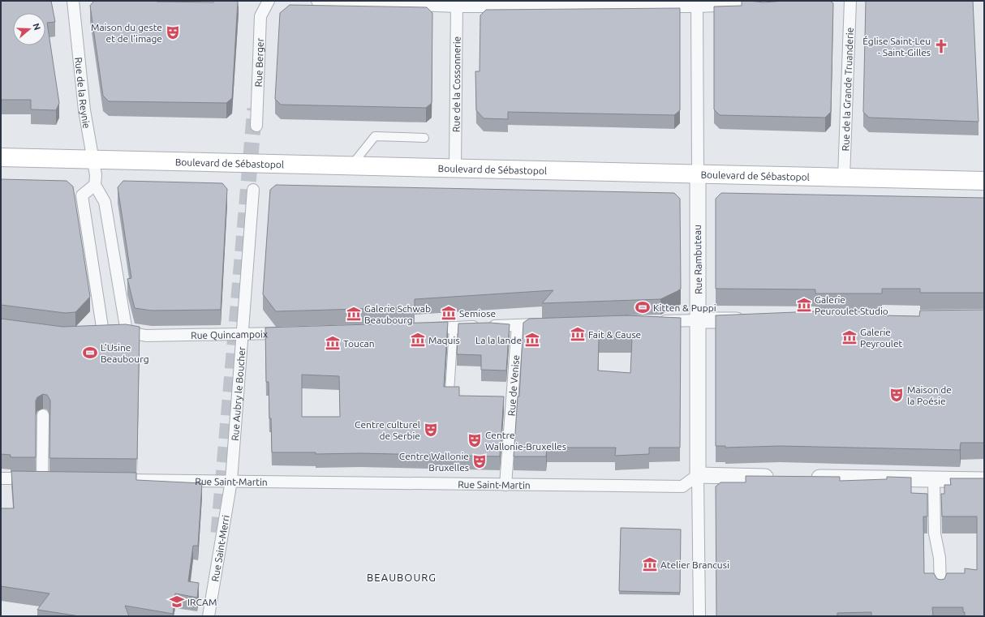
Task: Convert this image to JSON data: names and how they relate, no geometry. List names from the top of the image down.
{
  "streets": {
    "main road": ["Boulevard de Sébastopol"],
    "street": [
      "Rue Berger",
      "Rue de la Cossonnerie",
      "Rue de la Grande Truanderie",
      "Rue de la Reynie",
      "Rue Rambuteau",
      "Rue Quincampoix",
      "Rue de Venise",
      "Rue Aubry le Boucher",
      "Rue Saint-Martin",
      "Rue Saint-Merri"
    ]
  },
  "crossings": [
    ["Rue de la Cossonnerie", "Boulevard de Sébastopol"],
    ["Rue de la Grande Truanderie", "Boulevard de Sébastopol"],
    ["Rue de la Reynie", "Boulevard de Sébastopol"],
    ["Rue de la Reynie", "Rue Quincampoix"],
    ["Boulevard de Sébastopol", "Rue Rambuteau"],
    ["Rue Rambuteau", "Rue Saint-Martin"],
    ["Rue Quincampoix", "Rue Aubry le Boucher"],
    ["Rue de Venise", "Rue Saint-Martin"],
    ["Rue Aubry le Boucher", "Rue Saint-Martin"],
    ["Rue Aubry le Boucher", "Rue Saint-Merri"],
    ["Rue Saint-Martin", "Rue Saint-Merri"]
  ],
  "districts": ["BEAUBOURG"],
  "places": {
    "theatre": [
      "Maison du geste et de l'image",
      "Maison de la Poésie",
      "Centre culturel de Serbie",
      "Centre Wallonie-Bruxelles",
      "Centre Wallonie Bruxelles"
    ],
    "church": ["Église Saint-Leu - Saint-Gilles"],
    "museum": [
      "Galerie Peuroulet Studio",
      "Semiose",
      "Galerie Schwab Beaubourg",
      "Fait & Cause",
      "Galerie Peyroulet",
      "Maquis",
      "La la lande",
      "Toucan",
      "Atelier Brancusi"
    ],
    "sports": ["Kitten & Puppi", "L'Usine Beaubourg"],
    "school or university": ["IRCAM"]
  },
  "north": "right"
}
